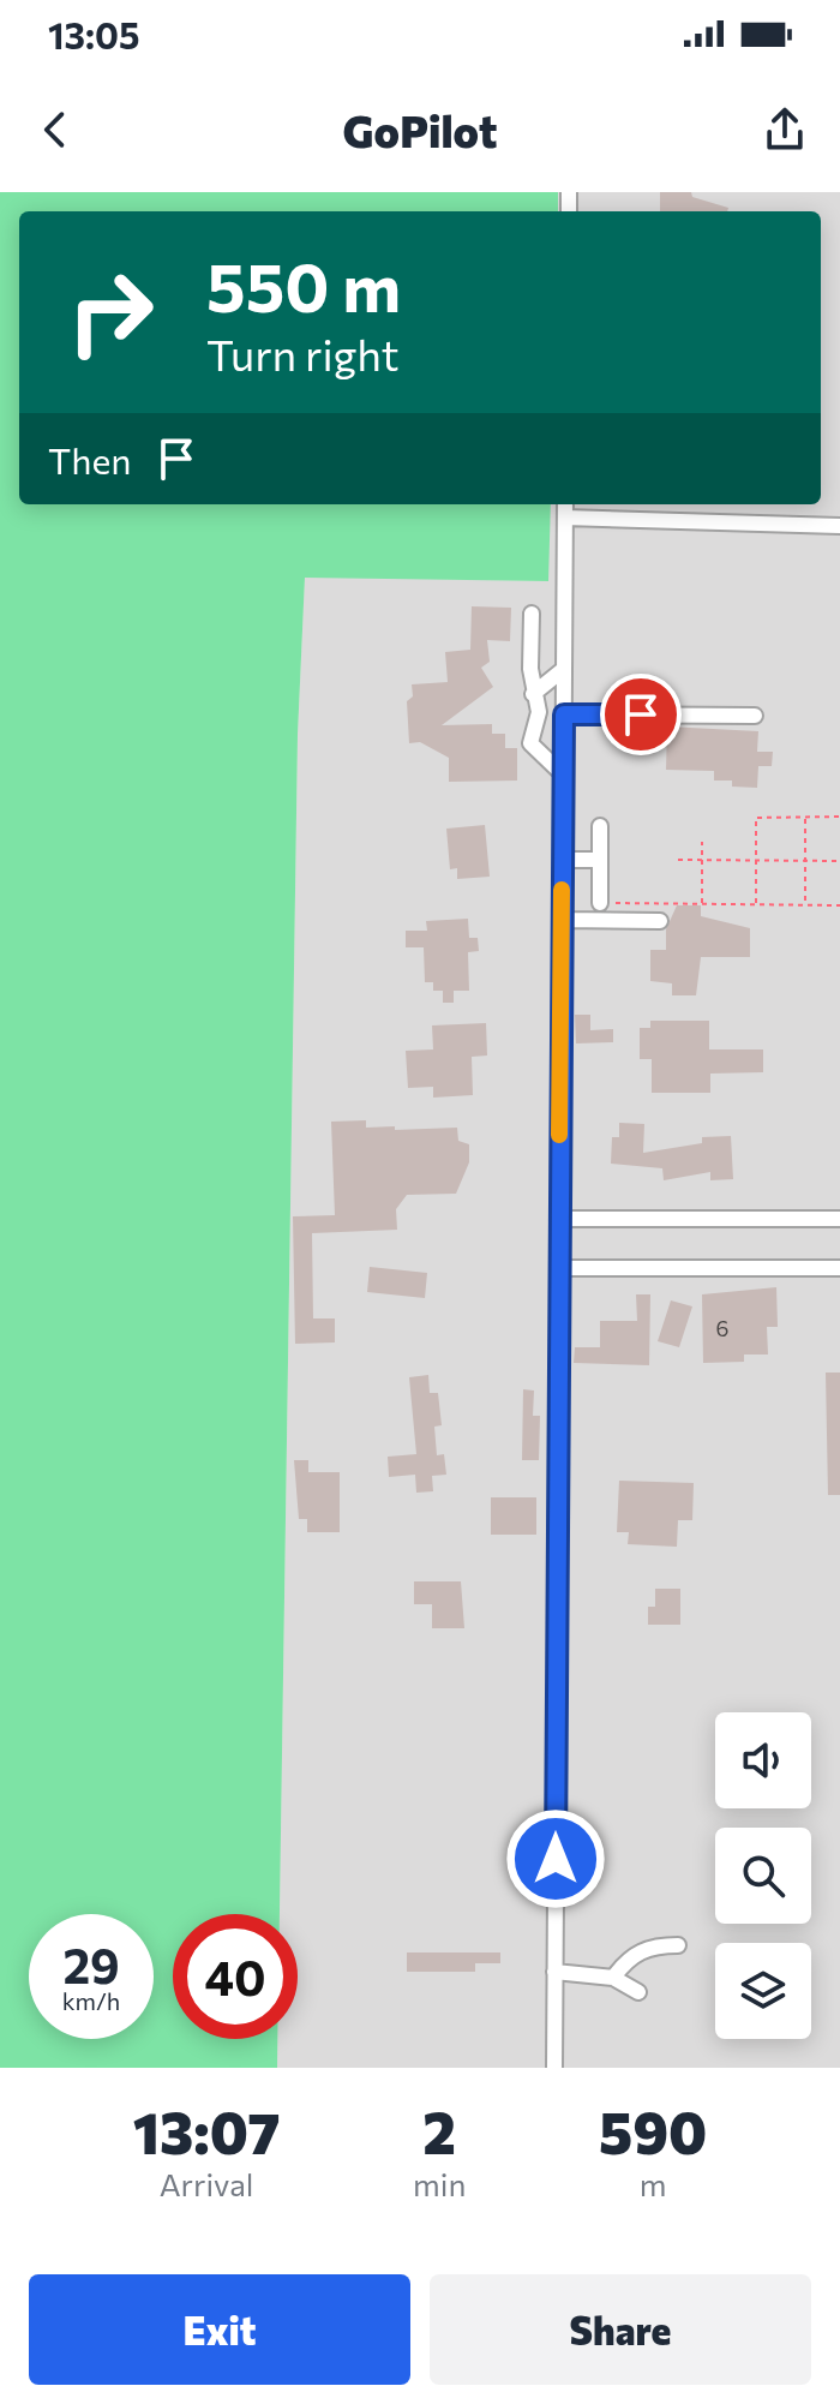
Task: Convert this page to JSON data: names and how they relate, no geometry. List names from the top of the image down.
{
  "house_numbers": ["6"],
  "page": {
    "status": "13:05",
    "header": "GoPilot",
    "turn": ["550 m", "Turn right"],
    "then": "Then",
    "speed": "29 km/h",
    "limit": "40",
    "eta": [
      "13:07",
      "Arrival",
      "2",
      "min",
      "590",
      "m"
    ],
    "buttons": ["Exit", "Share"]
  }
}
